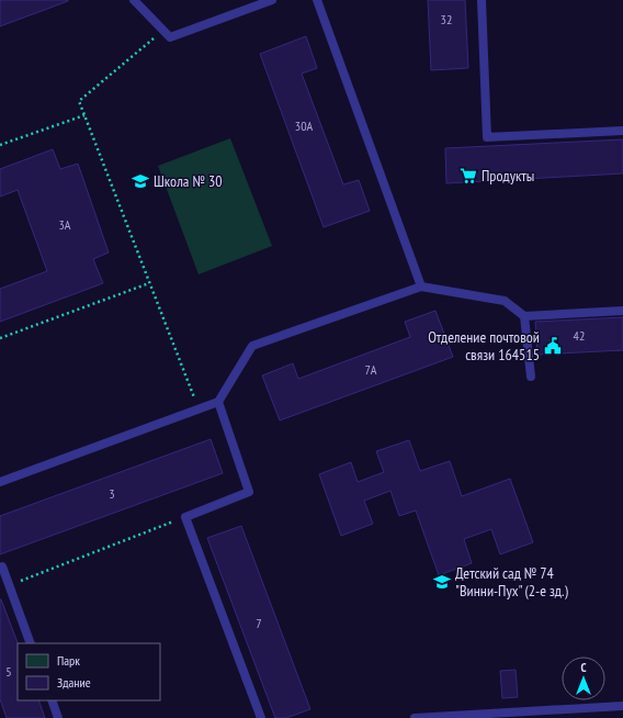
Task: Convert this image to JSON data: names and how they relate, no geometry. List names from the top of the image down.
{
  "places": {
    "supermarket": ["Продукты"],
    "school or university": ["Школа № 30", "Детский сад № 74 \"Винни-Пух\" (2-е зд.)"],
    "public building": ["Отделение почтовой связи 164515"]
  },
  "house_numbers": [
    "32",
    "30А",
    "3А",
    "42",
    "7А",
    "3",
    "7",
    "5"
  ],
  "legend": ["Парк", "Здание"],
  "north": "top"
}
